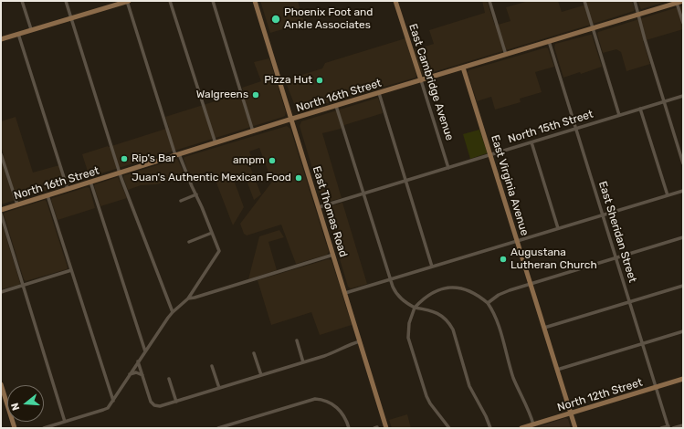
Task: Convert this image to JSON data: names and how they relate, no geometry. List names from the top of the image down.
{
  "streets": {
    "main road": [
      "East Cambridge Avenue",
      "North 16th Street",
      "East Virginia Avenue",
      "East Thomas Road",
      "North 12th Street"
    ],
    "street": ["North 15th Street", "East Sheridan Street"]
  },
  "crossings": [
    ["East Cambridge Avenue", "North 16th Street"],
    ["East Cambridge Avenue", "North 15th Street"],
    ["North 16th Street", "East Virginia Avenue"],
    ["North 16th Street", "East Thomas Road"],
    ["North 16th Street", "East Sheridan Street"],
    ["North 15th Street", "East Virginia Avenue"],
    ["North 15th Street", "East Thomas Road"],
    ["North 15th Street", "East Sheridan Street"],
    ["East Virginia Avenue", "North 12th Street"],
    ["East Sheridan Street", "North 12th Street"]
  ],
  "places": [
    "Phoenix Foot and Ankle Associates",
    "Pizza Hut",
    "Walgreens",
    "Rip's Bar",
    "ampm",
    "Juan's Authentic Mexican Food",
    "Augustana Lutheran Church"
  ],
  "north": "left"
}
